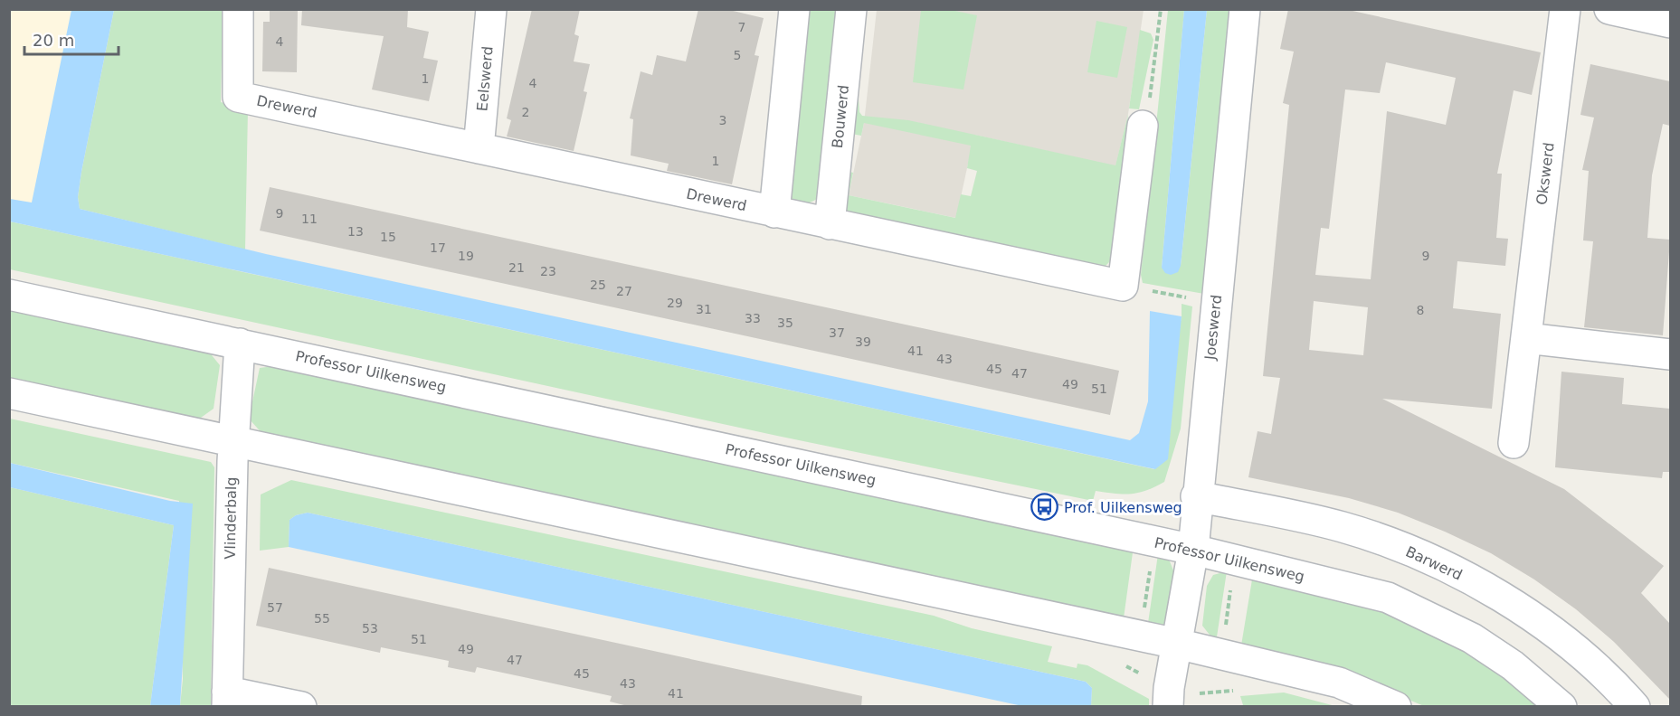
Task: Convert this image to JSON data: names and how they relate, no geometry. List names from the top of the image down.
{
  "streets": {
    "street": [
      "Eelswerd",
      "Drewerd",
      "Bouwerd",
      "Okswerd",
      "Joeswerd",
      "Professor Uilkensweg",
      "Vlinderbalg",
      "Barwerd"
    ]
  },
  "crossings": [
    ["Eelswerd", "Drewerd"],
    ["Drewerd", "Bouwerd"],
    ["Joeswerd", "Professor Uilkensweg"],
    ["Joeswerd", "Barwerd"],
    ["Professor Uilkensweg", "Vlinderbalg"]
  ],
  "places": {
    "bus stop": ["Prof. Uilkensweg"]
  },
  "house_numbers": [
    "7",
    "4",
    "5",
    "1",
    "4",
    "2",
    "3",
    "1",
    "9",
    "11",
    "13",
    "15",
    "17",
    "19",
    "9",
    "21",
    "23",
    "25",
    "27",
    "29",
    "31",
    "8",
    "33",
    "35",
    "37",
    "39",
    "41",
    "43",
    "45",
    "47",
    "49",
    "51",
    "57",
    "55",
    "53",
    "51",
    "49",
    "47",
    "45",
    "43",
    "41"
  ],
  "scale_bar": "20 m"
}
